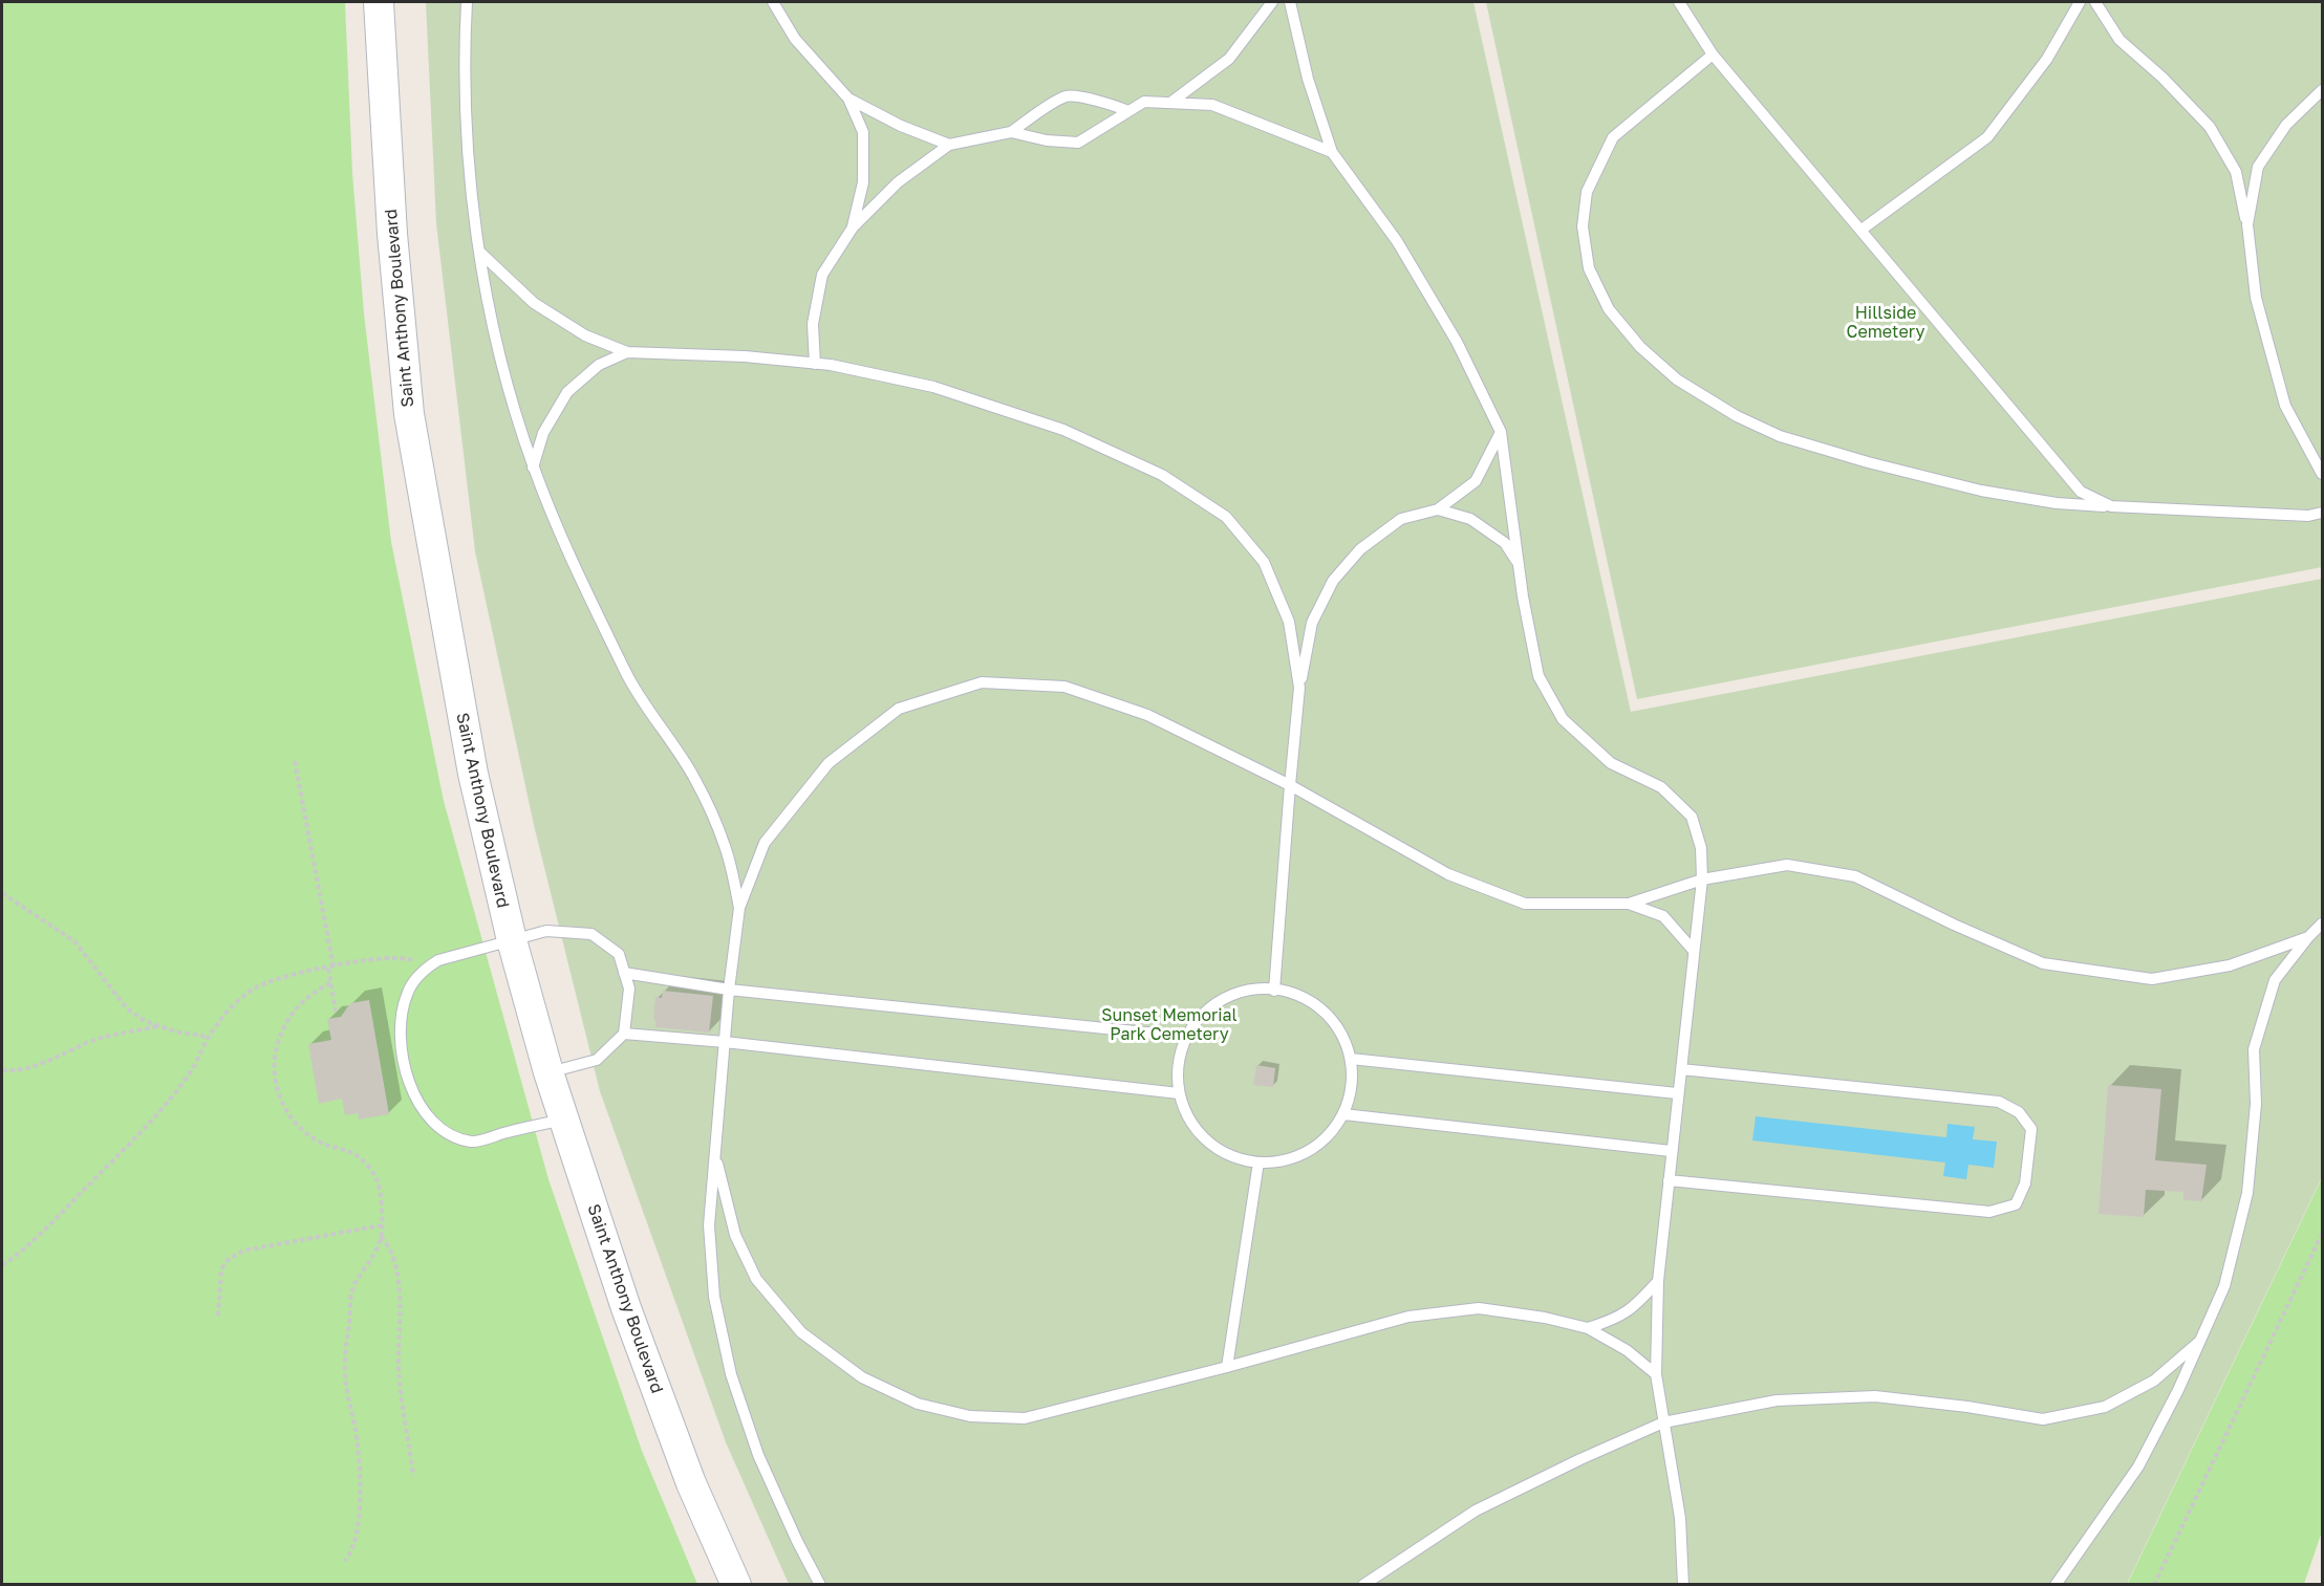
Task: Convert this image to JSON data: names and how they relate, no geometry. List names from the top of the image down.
{
  "streets": {
    "street": ["Saint Anthony Boulevard"]
  },
  "parks": ["Hillside Cemetery", "Sunset Memorial Park Cemetery"]
}
